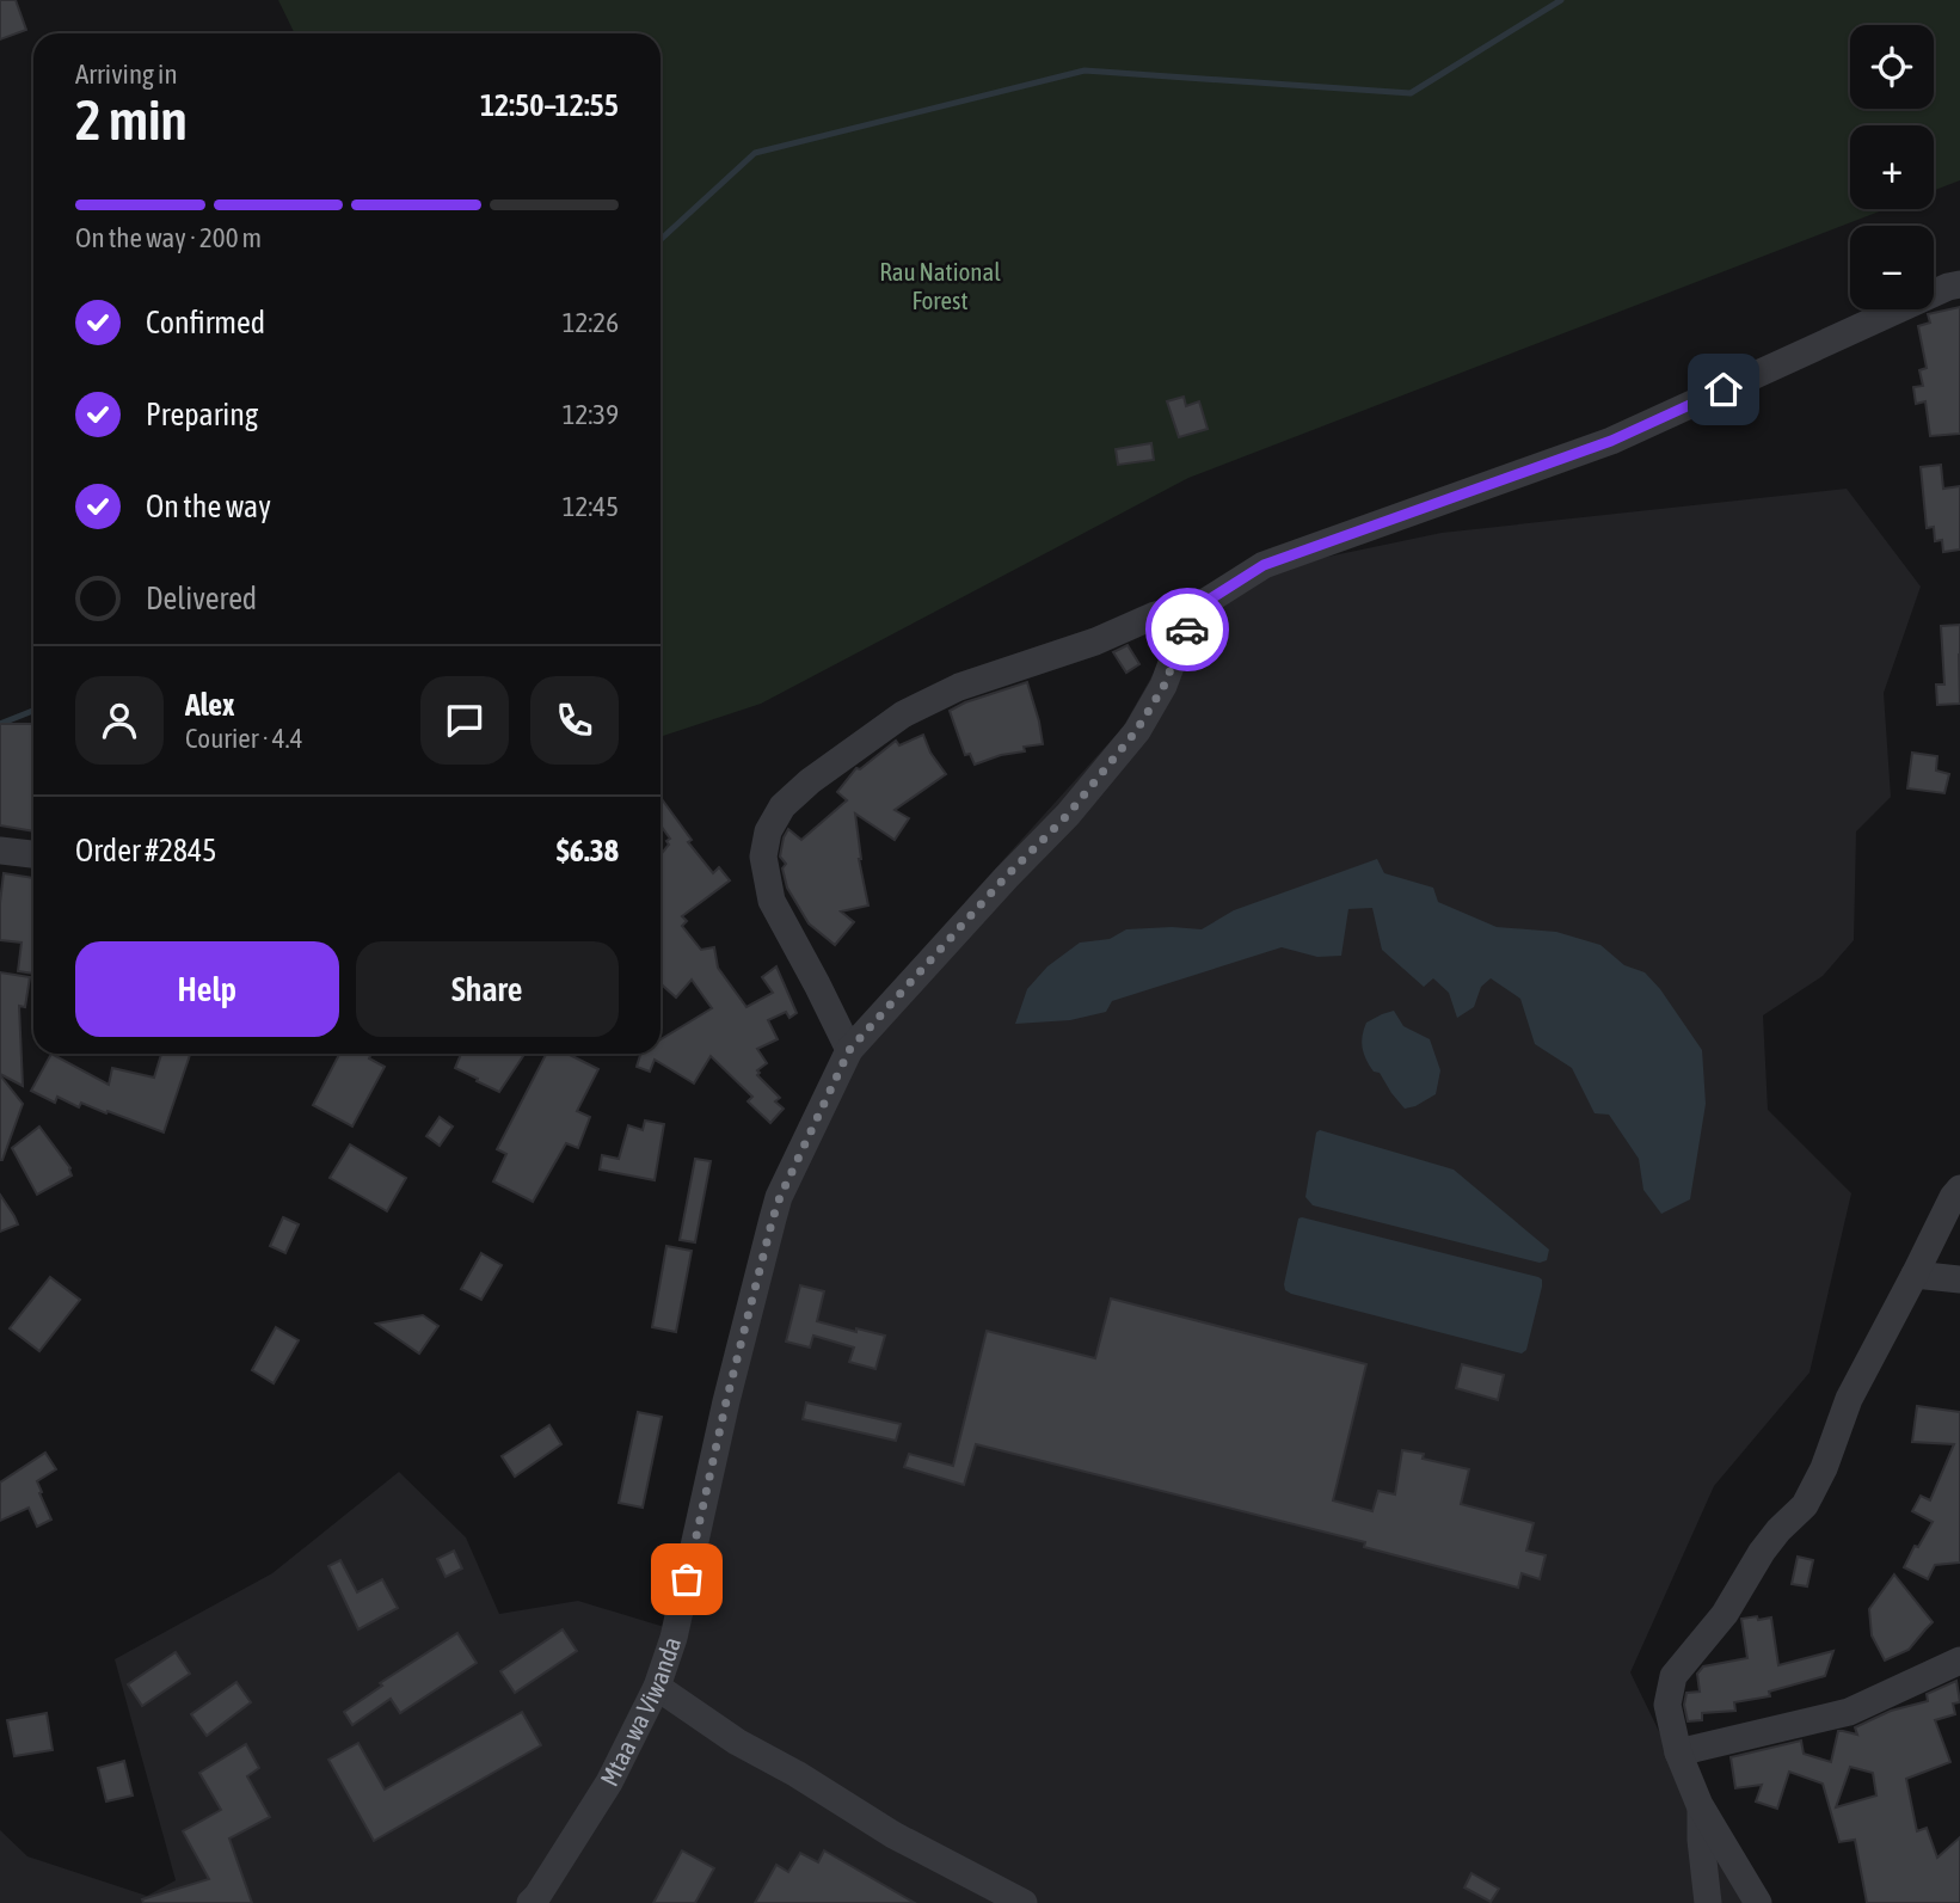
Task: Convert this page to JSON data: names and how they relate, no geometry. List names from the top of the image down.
{
  "streets": {
    "street": ["Mtaa wa Viwanda"]
  },
  "parks": ["Rau National Forest"],
  "page": {
    "map_buttons": ["+", "−"],
    "heading": ["2 min", "Arriving in", "12:50–12:55"],
    "panel": [
      "Alex",
      "Courier · 4.4",
      "Order #2845",
      "$6.38"
    ],
    "bar": "On the way · 200 m",
    "list": [
      ["Confirmed", "12:26"],
      ["Preparing", "12:39"],
      ["On the way", "12:45"],
      "Delivered"
    ],
    "buttons": ["Help", "Share"]
  }
}
